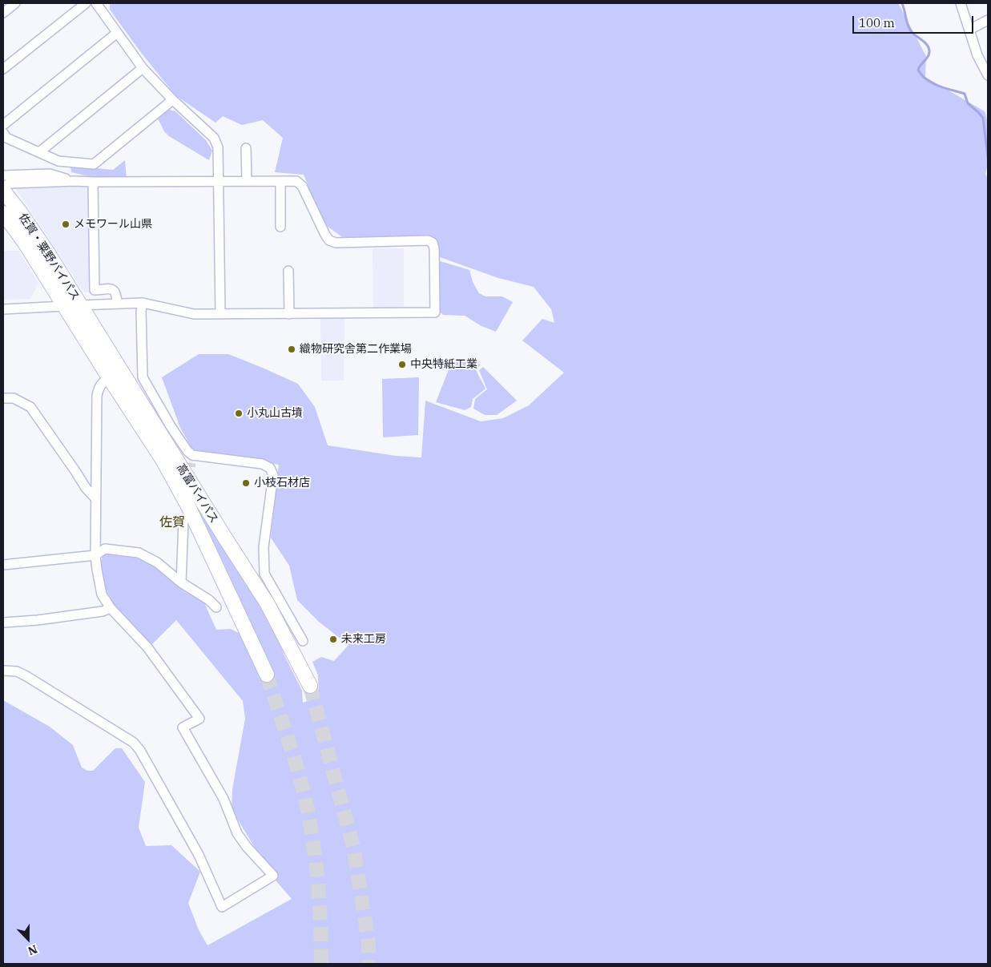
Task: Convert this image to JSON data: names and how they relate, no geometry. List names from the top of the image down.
{
  "streets": {
    "highway": ["佐賀・粟野バイパス", "高富バイパス"]
  },
  "crossings": [
    ["佐賀・粟野バイパス", "高富バイパス"]
  ],
  "districts": ["佐賀"],
  "places": [
    "メモワール山県",
    "織物研究舎第二作業場",
    "中央特紙工業",
    "小丸山古墳",
    "小枝石材店",
    "未来工房"
  ],
  "scale_bar": "100 m",
  "north": "bottom"
}
